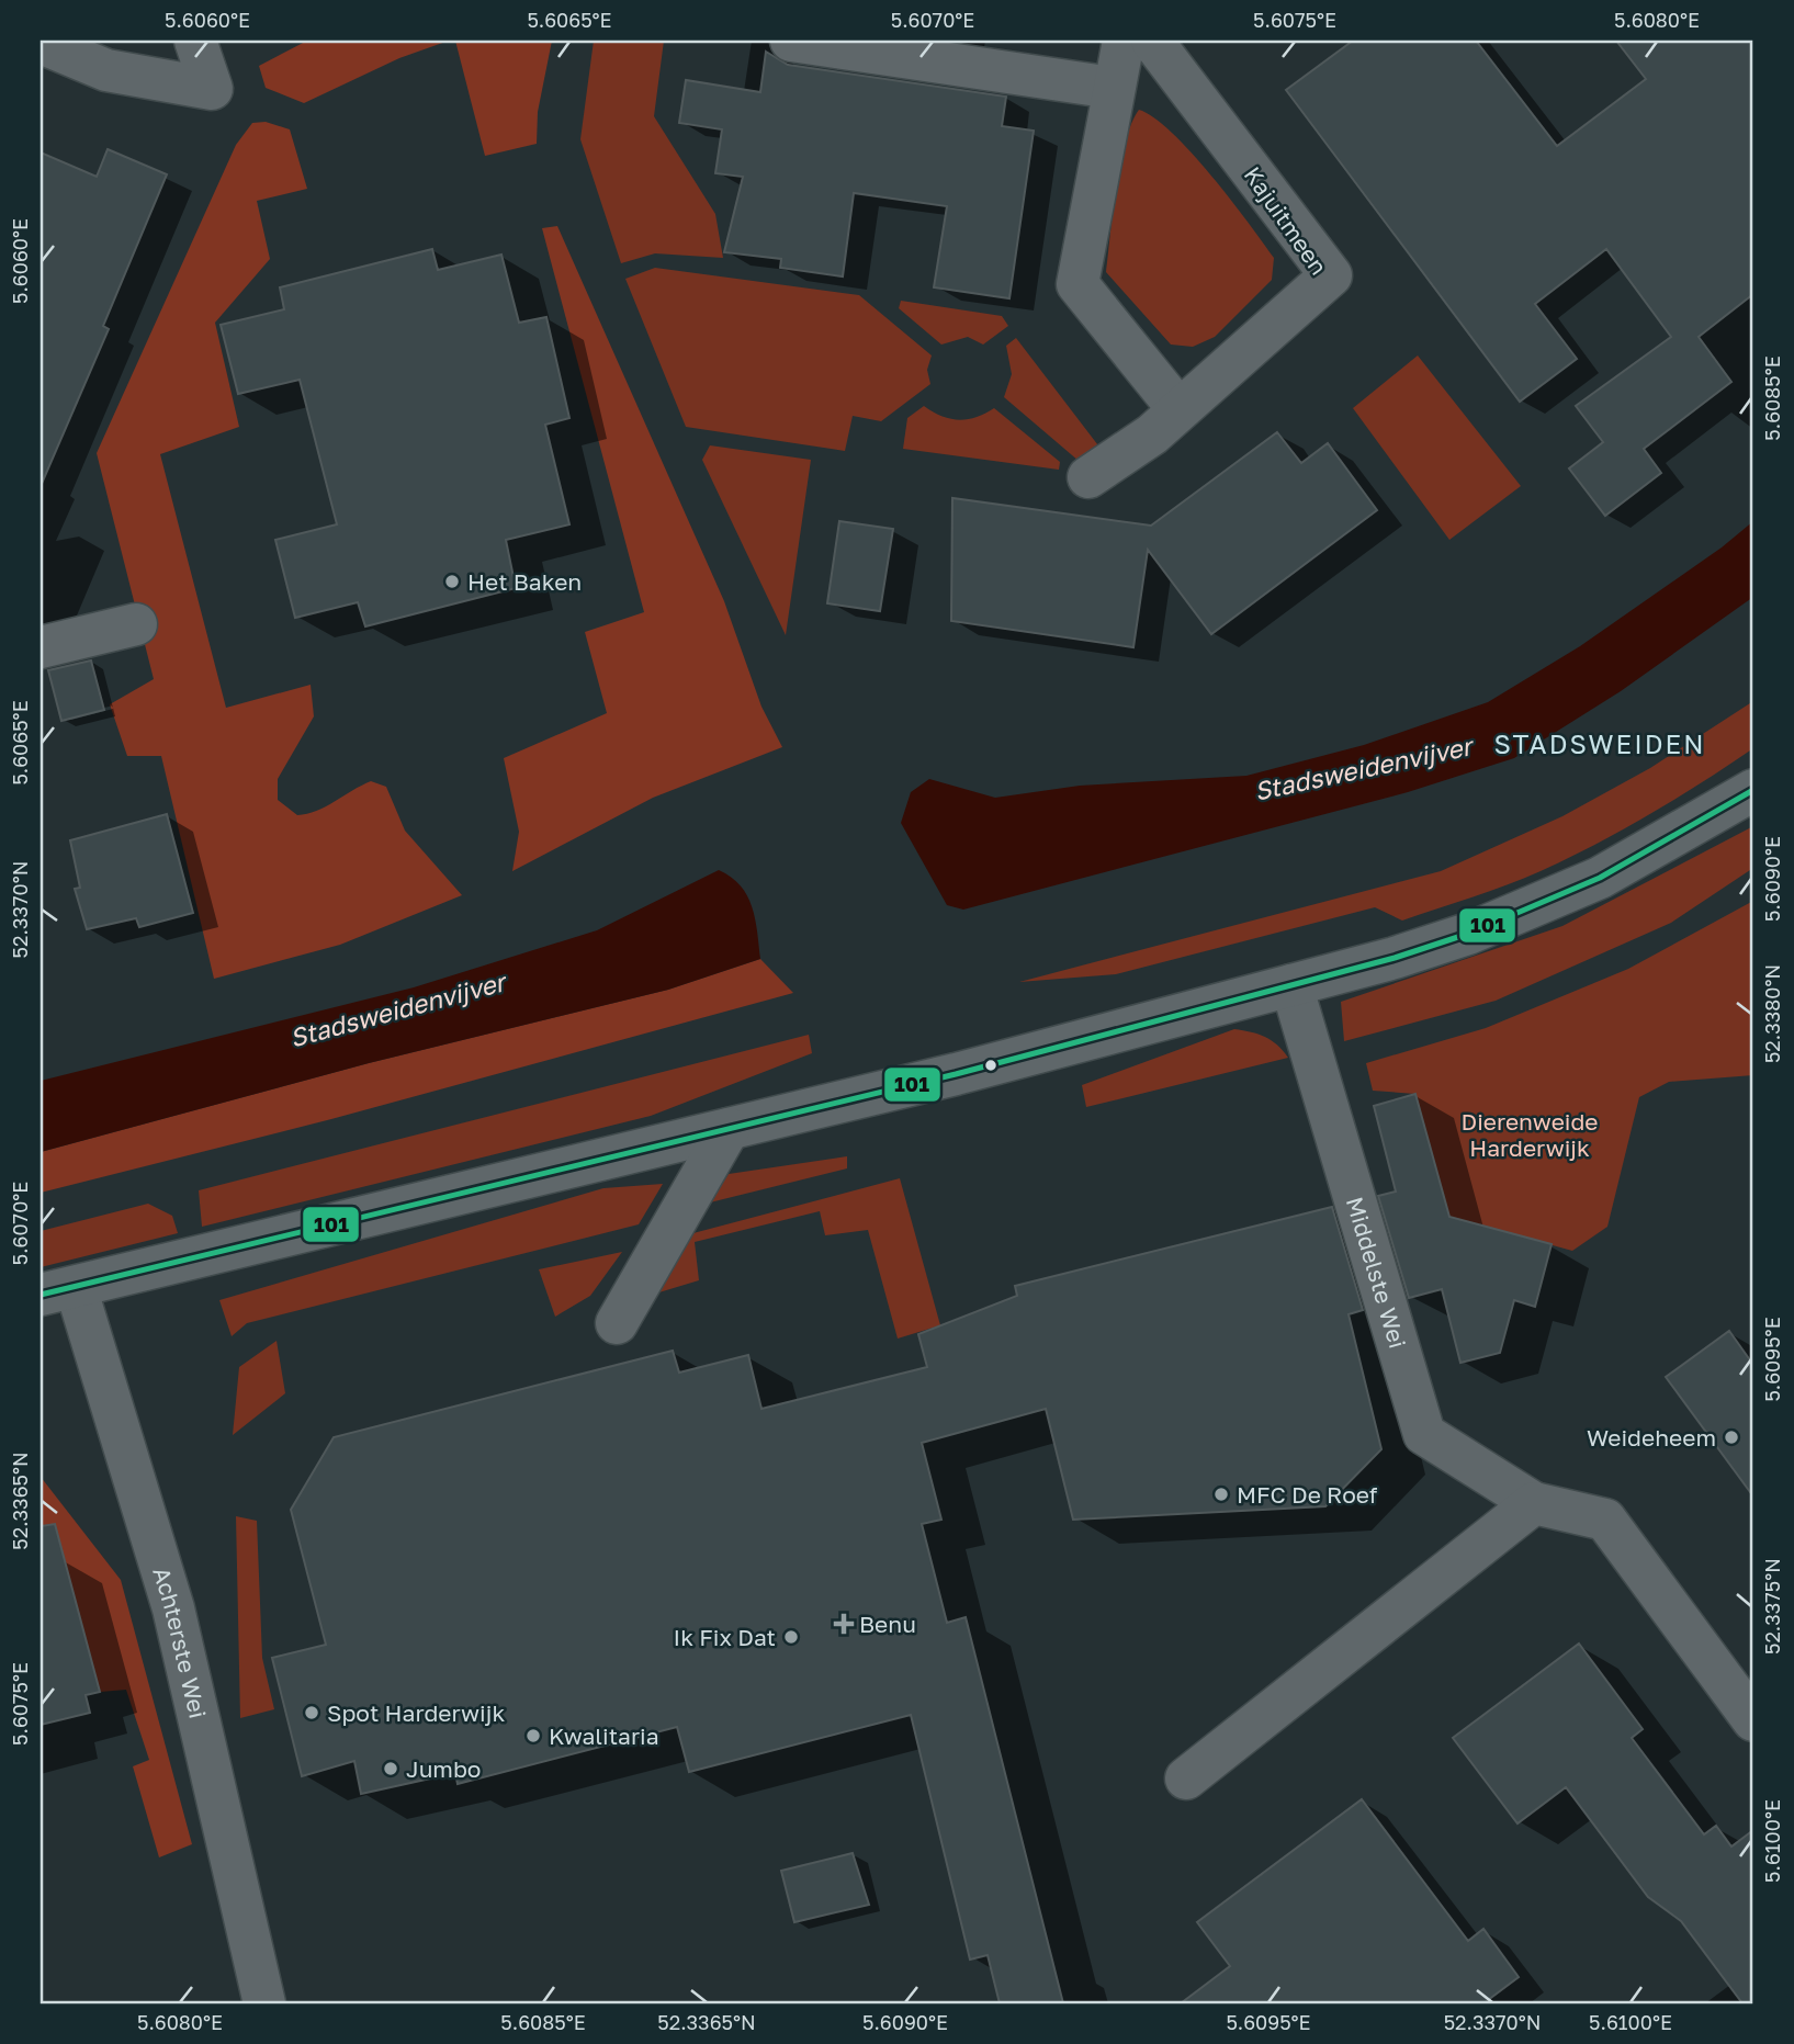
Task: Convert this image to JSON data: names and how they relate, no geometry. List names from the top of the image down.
{
  "streets": {
    "street": ["Kajuitmeen", "Middelste Wei", "Achterste Wei"]
  },
  "districts": ["STADSWEIDEN"],
  "water": ["Stadsweidenvijver"],
  "parks": ["Dierenweide Harderwijk"],
  "places": {
    "other": [
      "Het Baken",
      "Weideheem",
      "MFC De Roef",
      "Ik Fix Dat",
      "Spot Harderwijk",
      "Kwalitaria",
      "Jumbo"
    ],
    "health": ["Benu"]
  },
  "lines": ["transit line 101"],
  "coordinates": [
    "5.6060°E",
    "5.6065°E",
    "5.6070°E",
    "5.6075°E",
    "5.6080°E",
    "5.6085°E",
    "5.6090°E",
    "52.3370°N",
    "52.3380°N",
    "5.6095°E",
    "52.3365°N",
    "52.3375°N",
    "5.6100°E"
  ]
}
